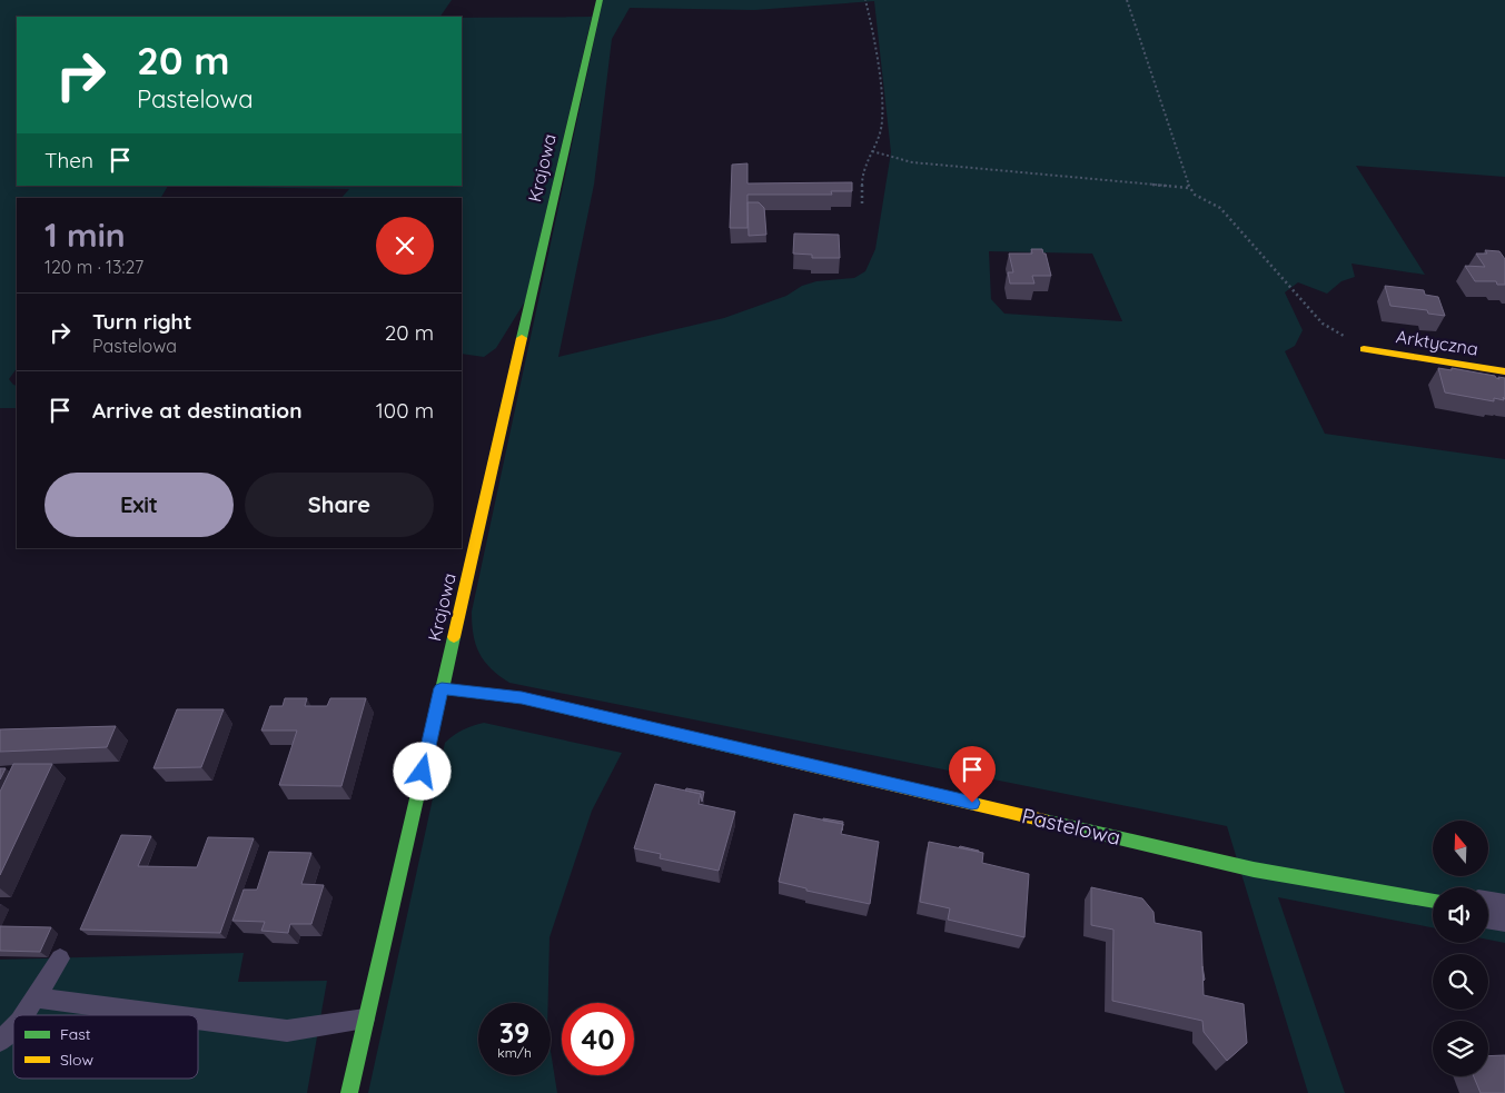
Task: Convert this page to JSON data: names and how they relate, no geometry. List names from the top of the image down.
{
  "streets": {
    "street": ["Krajowa", "Arktyczna", "Pastelowa"]
  },
  "crossings": [
    ["Krajowa", "Pastelowa"]
  ],
  "legend": ["Fast", "Slow"],
  "north": "top",
  "page": {
    "turn": ["20 m", "Pastelowa"],
    "then": "Then",
    "heading": ["1 min", "120 m · 13:27"],
    "list": [
      {
        "name": "Turn right",
        "note": "Pastelowa",
        "value": "20 m"
      },
      {
        "name": "Arrive at destination",
        "value": "100 m"
      }
    ],
    "buttons": ["Exit", "Share"],
    "speed": "39 km/h",
    "limit": "40"
  }
}
